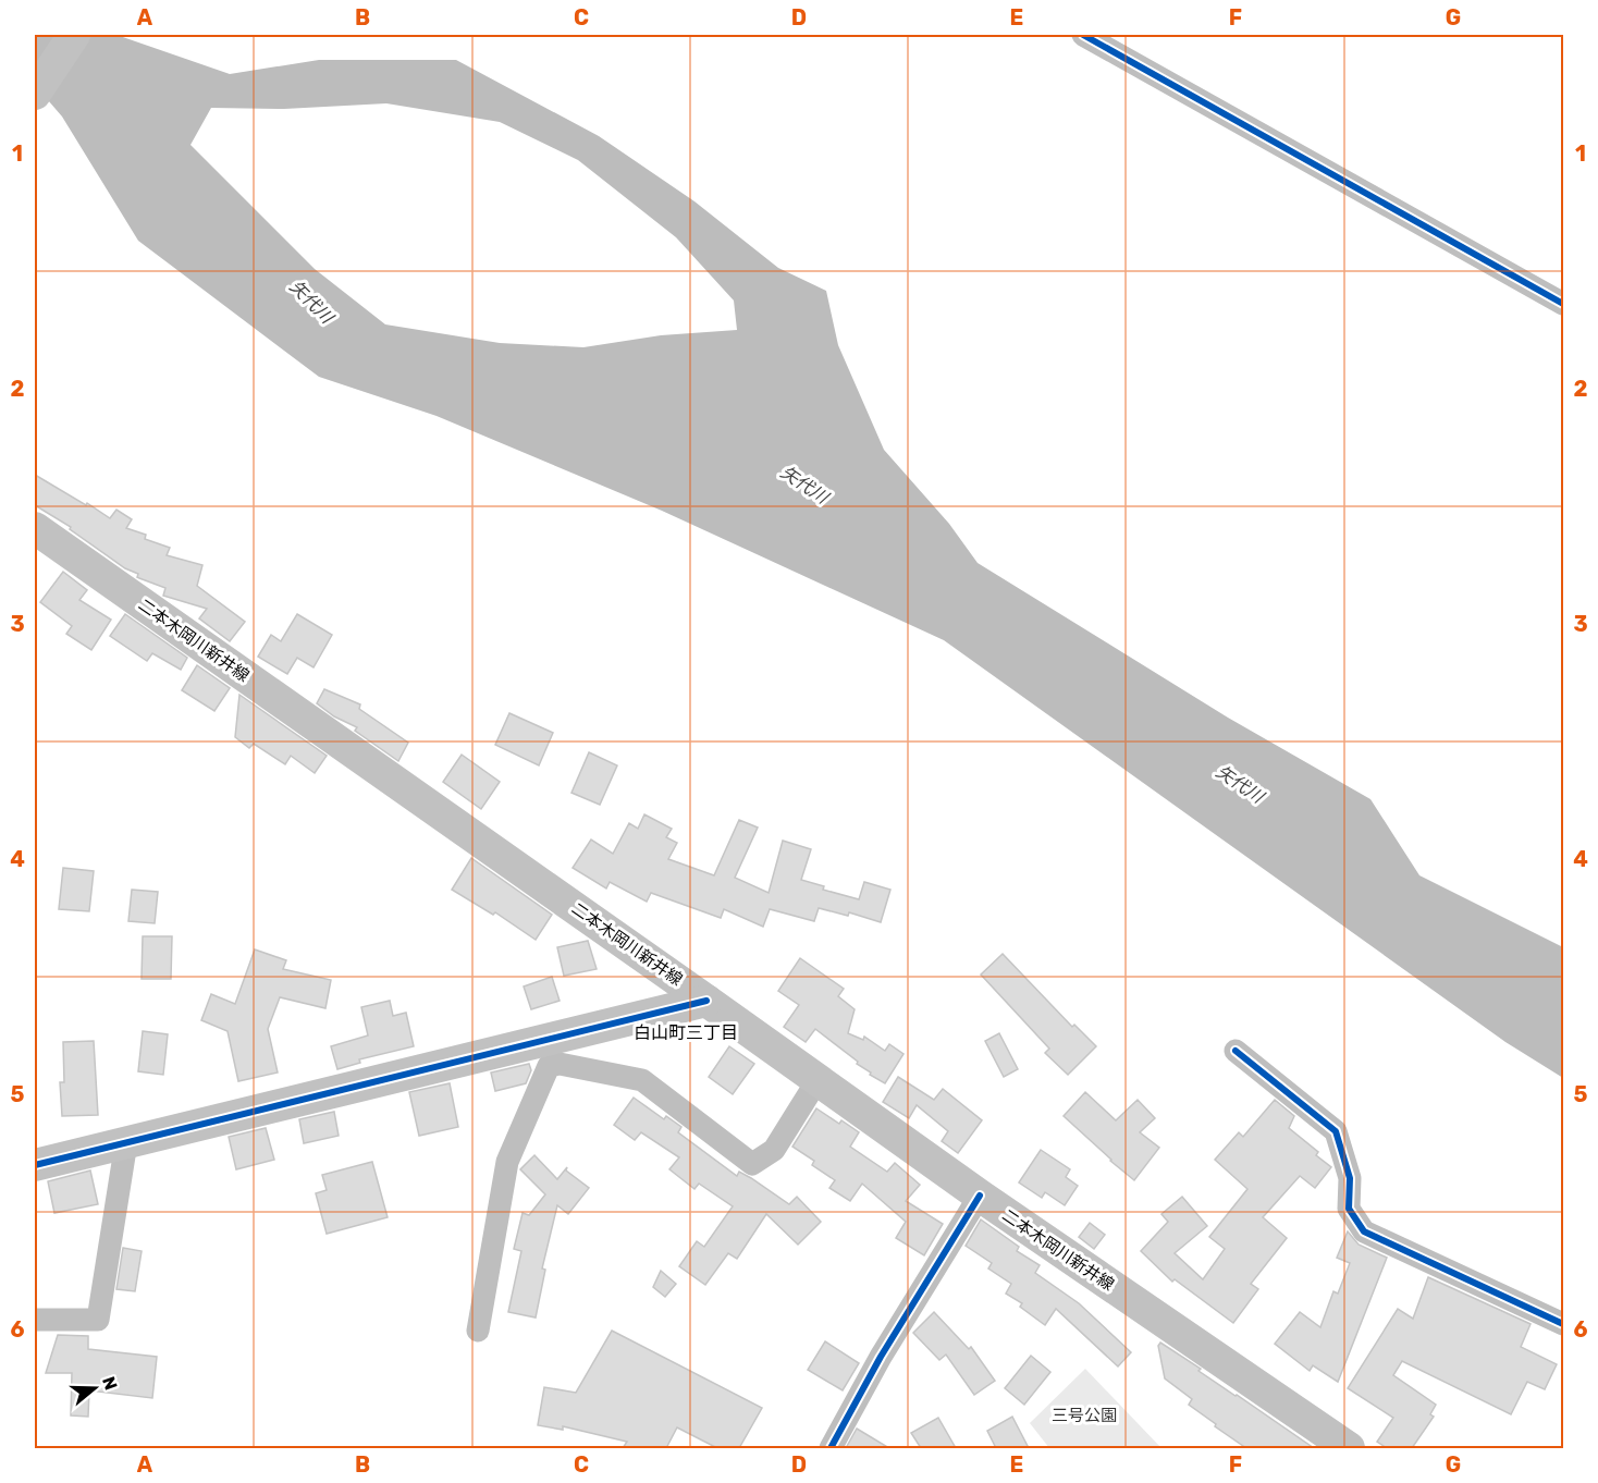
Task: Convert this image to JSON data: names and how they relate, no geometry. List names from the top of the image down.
{
  "streets": {
    "main road": ["二本木岡川新井線"]
  },
  "districts": ["白山町三丁目"],
  "water": ["矢代川"],
  "parks": ["三号公園"],
  "north": "right",
  "grid": {
    "columns": [
      "A",
      "B",
      "C",
      "D",
      "E",
      "F",
      "G"
    ],
    "rows": [
      "1",
      "2",
      "3",
      "4",
      "5",
      "6"
    ]
  }
}
